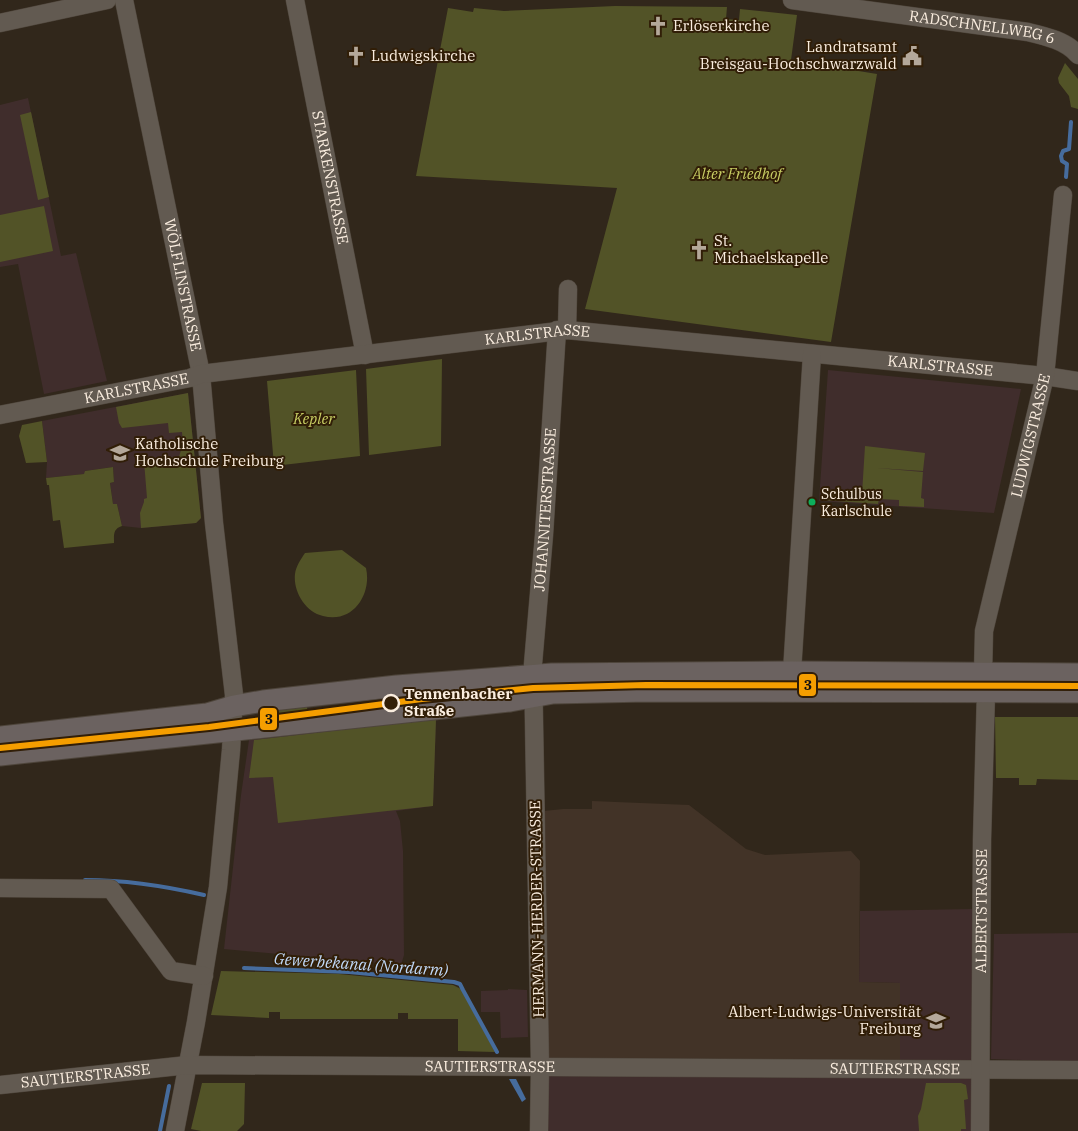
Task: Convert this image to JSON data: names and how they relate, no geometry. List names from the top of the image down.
{
  "streets": {
    "street": [
      "RADSCHNELLWEG 6",
      "STARKENSTRASSE",
      "WÖLFLINSTRASSE",
      "KARLSTRASSE",
      "LUDWIGSTRASSE",
      "JOHANNITERSTRASSE",
      "HERMANN-HERDER-STRASSE",
      "ALBERTSTRASSE",
      "SAUTIERSTRASSE"
    ]
  },
  "crossings": [
    ["STARKENSTRASSE", "KARLSTRASSE"],
    ["WÖLFLINSTRASSE", "KARLSTRASSE"],
    ["KARLSTRASSE", "LUDWIGSTRASSE"],
    ["KARLSTRASSE", "JOHANNITERSTRASSE"],
    ["LUDWIGSTRASSE", "ALBERTSTRASSE"],
    ["JOHANNITERSTRASSE", "HERMANN-HERDER-STRASSE"],
    ["HERMANN-HERDER-STRASSE", "SAUTIERSTRASSE"],
    ["ALBERTSTRASSE", "SAUTIERSTRASSE"]
  ],
  "water": ["Gewerbekanal (Nordarm)"],
  "parks": ["Alter Friedhof", "Kepler"],
  "places": {
    "church": ["Erlöserkirche", "Ludwigskirche", "St. Michaelskapelle"],
    "public building": ["Landratsamt Breisgau-Hochschwarzwald"],
    "school or university": ["Katholische Hochschule Freiburg", "Albert-Ludwigs-Universität Freiburg"],
    "other": ["Schulbus Karlschule", "Tennenbacher Straße"]
  },
  "lines": ["transit line 3"]
}
